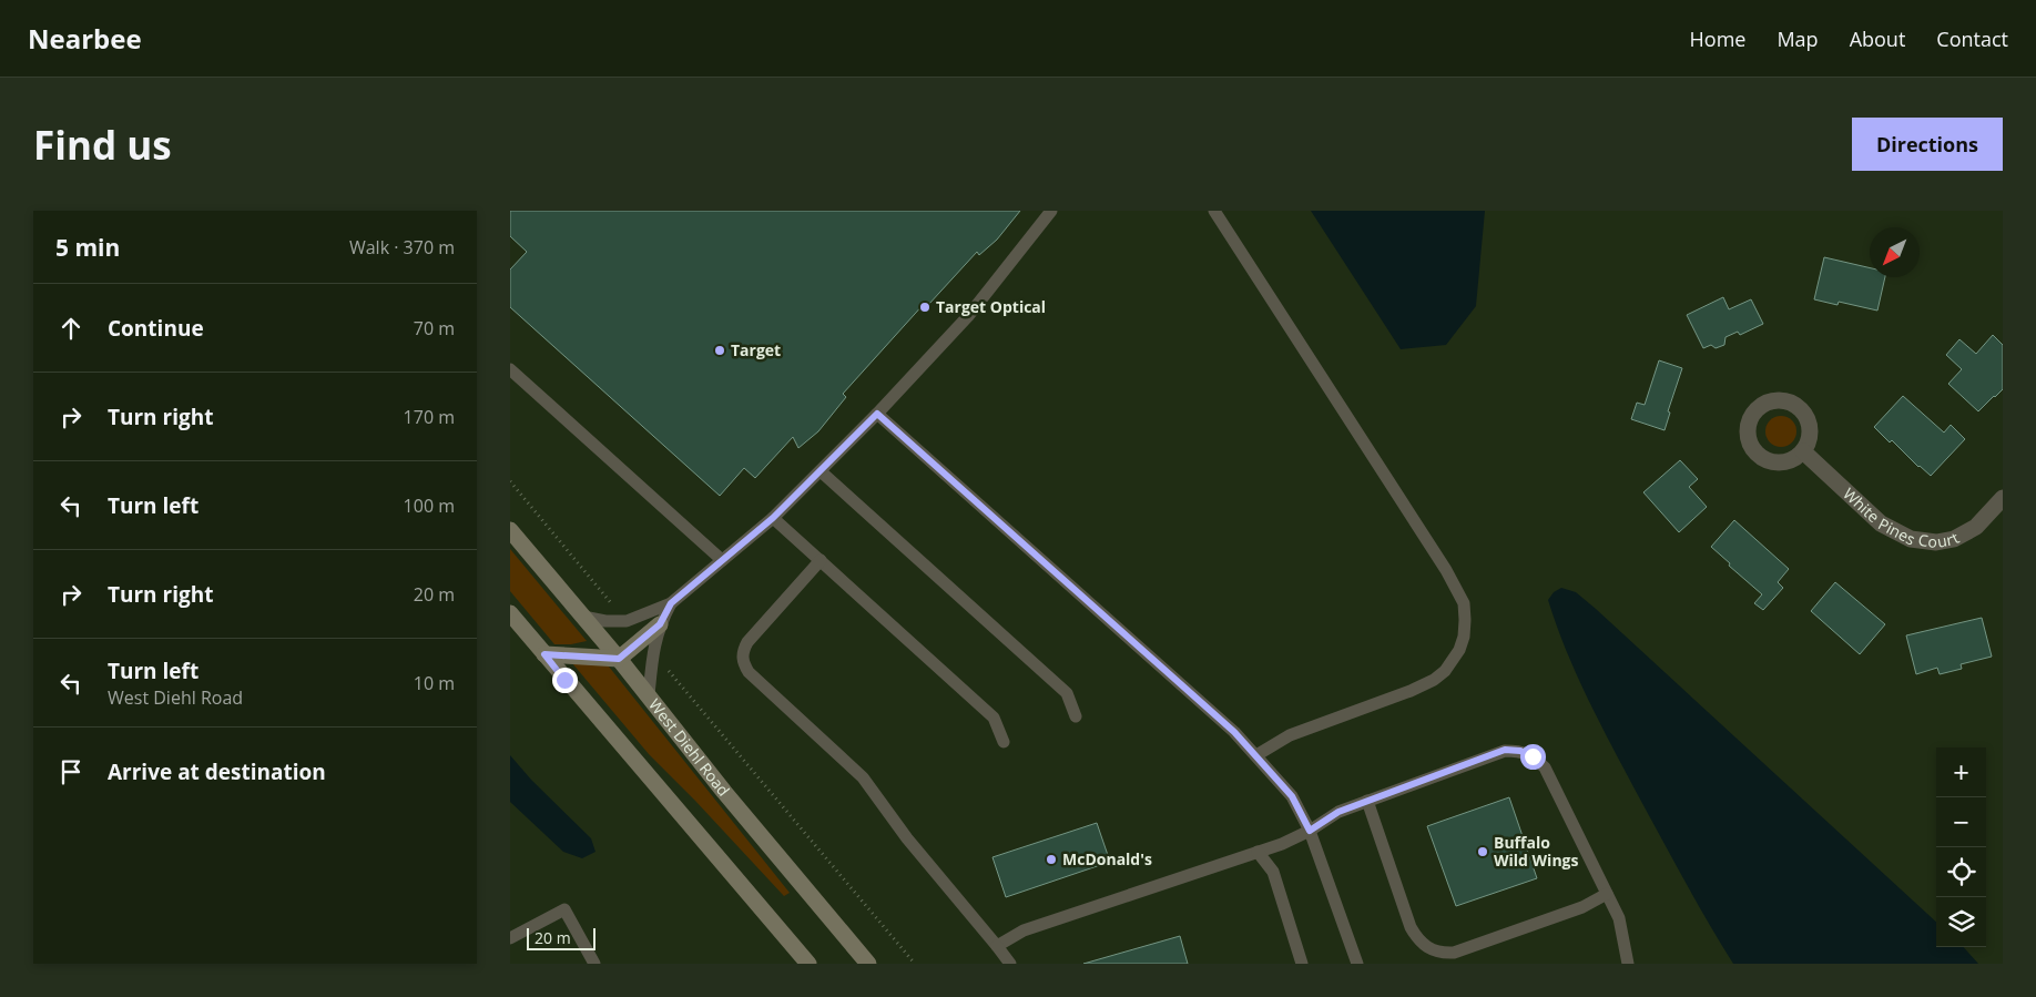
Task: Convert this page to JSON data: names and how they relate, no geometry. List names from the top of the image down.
{
  "streets": {
    "street": ["White Pines Court", "West Diehl Road"]
  },
  "places": [
    "Target Optical",
    "Target",
    "Buffalo Wild Wings",
    "McDonald's"
  ],
  "scale_bar": "20 m",
  "north": "bottom left",
  "page": {
    "header": "Nearbee",
    "nav": [
      "Home",
      "Map",
      "About",
      "Contact"
    ],
    "buttons": "Directions",
    "title": "Find us",
    "heading": ["5 min", "Walk · 370 m"],
    "list": [
      ["Continue", "70 m"],
      ["Turn right", "170 m"],
      ["Turn left", "100 m"],
      ["Turn right", "20 m"],
      ["Turn left", "West Diehl Road", "10 m"],
      "Arrive at destination"
    ],
    "map_buttons": ["+", "−"],
    "scale": "20 m"
  }
}
